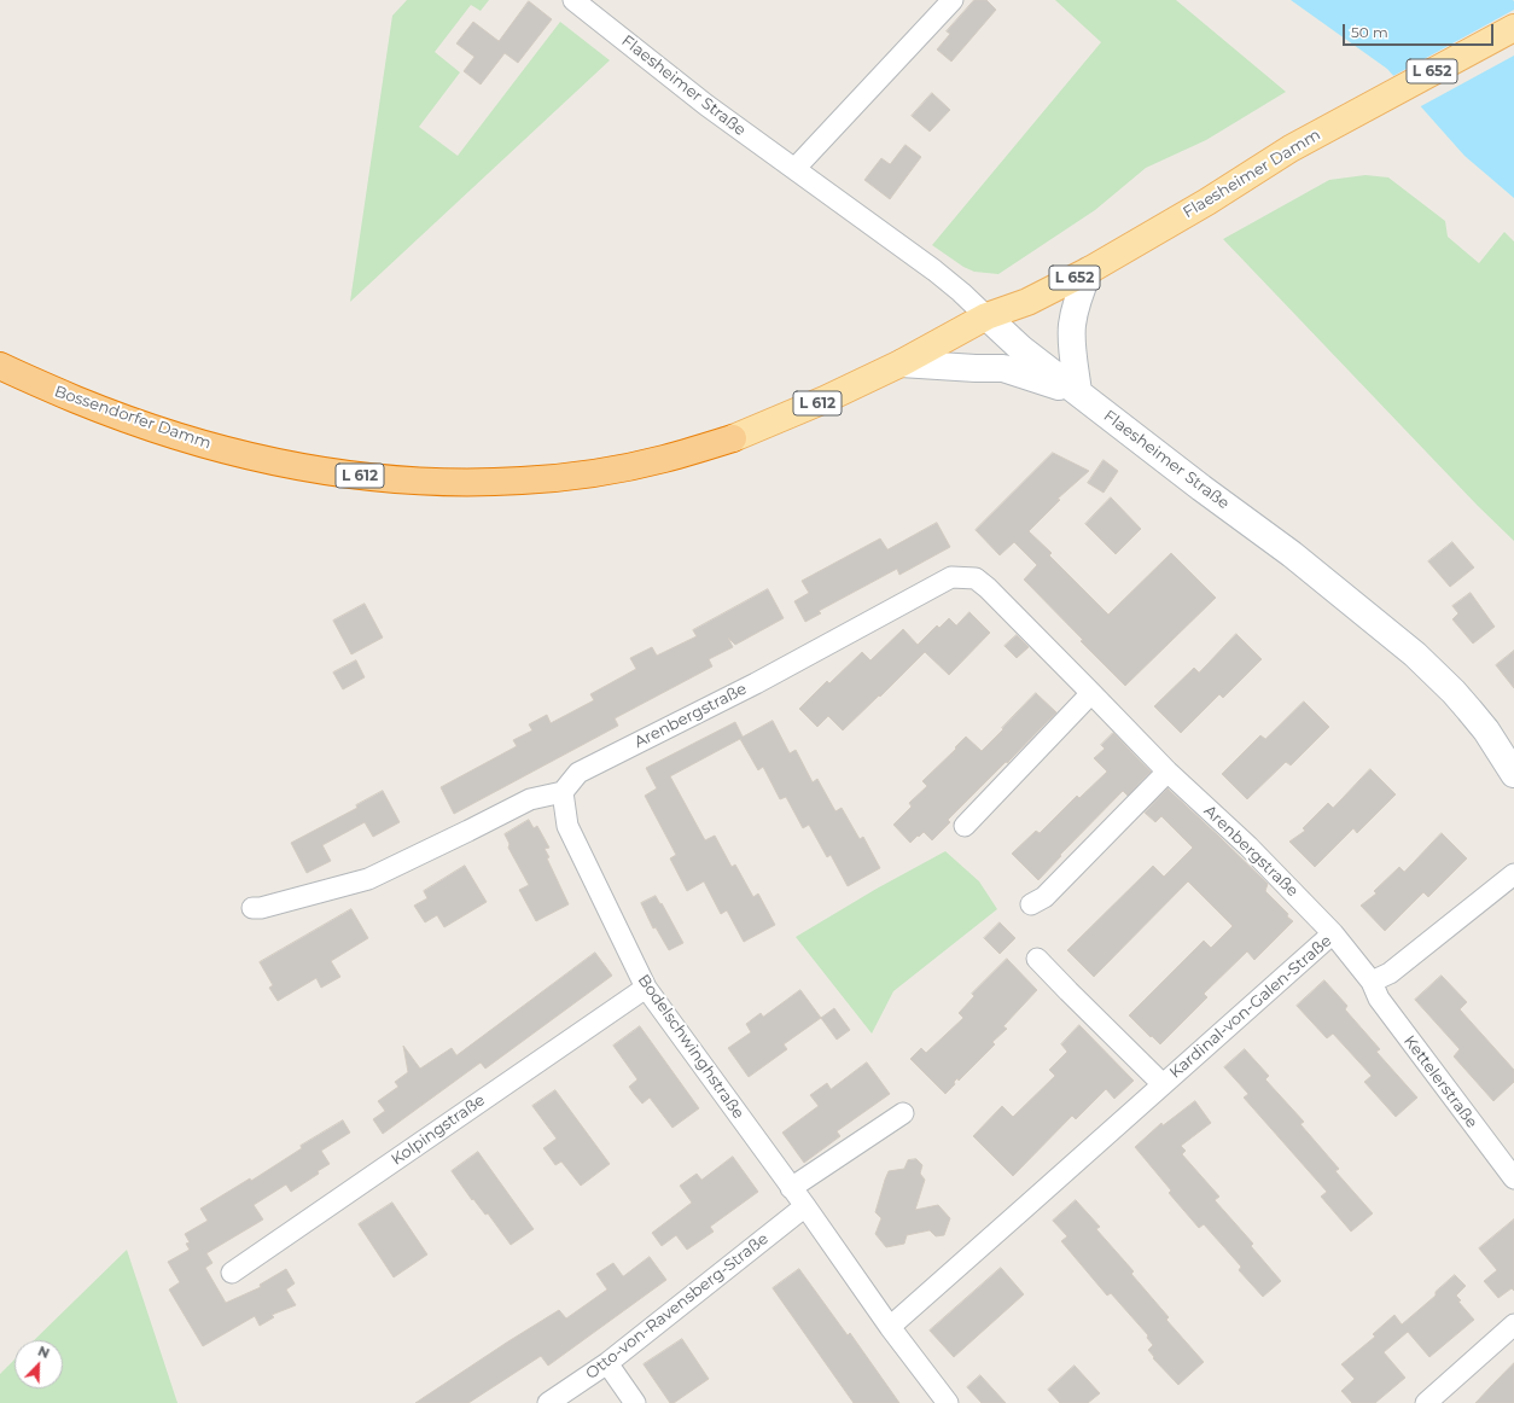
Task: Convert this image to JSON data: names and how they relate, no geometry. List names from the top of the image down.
{
  "streets": {
    "highway": ["L 612", "Bossendorfer Damm"],
    "main road": ["L 652", "Flaesheimer Straße", "Flaesheimer Damm"],
    "street": [
      "Arenbergstraße",
      "Kardinal-von-Galen-Straße",
      "Bodelschwinghstraße",
      "Kettelerstraße",
      "Kolpingstraße",
      "Otto-von-Ravensberg-Straße"
    ]
  },
  "crossings": [
    ["Flaesheimer Straße", "Flaesheimer Damm"],
    ["Flaesheimer Straße", "Bossendorfer Damm"],
    ["Flaesheimer Damm", "Bossendorfer Damm"],
    ["Arenbergstraße", "Kardinal-von-Galen-Straße"],
    ["Arenbergstraße", "Bodelschwinghstraße"],
    ["Kardinal-von-Galen-Straße", "Bodelschwinghstraße"],
    ["Kardinal-von-Galen-Straße", "Kettelerstraße"],
    ["Bodelschwinghstraße", "Kolpingstraße"],
    ["Bodelschwinghstraße", "Otto-von-Ravensberg-Straße"]
  ],
  "scale_bar": "50 m",
  "north": "top right"
}
